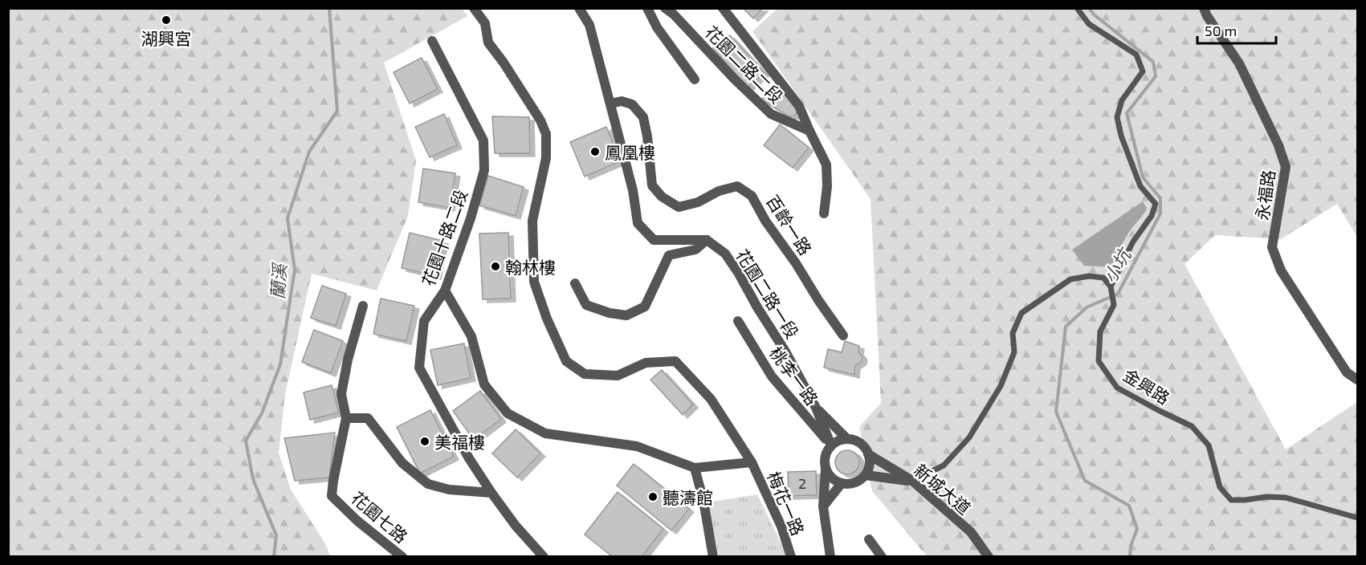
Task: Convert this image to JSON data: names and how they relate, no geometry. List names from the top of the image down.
{
  "streets": {
    "street": [
      "花園二路二段",
      "永福路",
      "百齡一路",
      "花園十路二段",
      "花園二路一段",
      "桃李一路",
      "新城大道",
      "梅花一路",
      "花園七路"
    ],
    "lane": ["金興路"]
  },
  "crossings": [
    ["花園二路一段", "桃李一路"],
    ["花園二路一段", "新城大道"],
    ["桃李一路", "新城大道"]
  ],
  "water": ["小坑", "蘭溪"],
  "places": [
    "湖興宮",
    "鳳凰樓",
    "翰林樓",
    "美福樓",
    "聽濤館"
  ],
  "house_numbers": ["2"],
  "scale_bar": "50 m"
}
